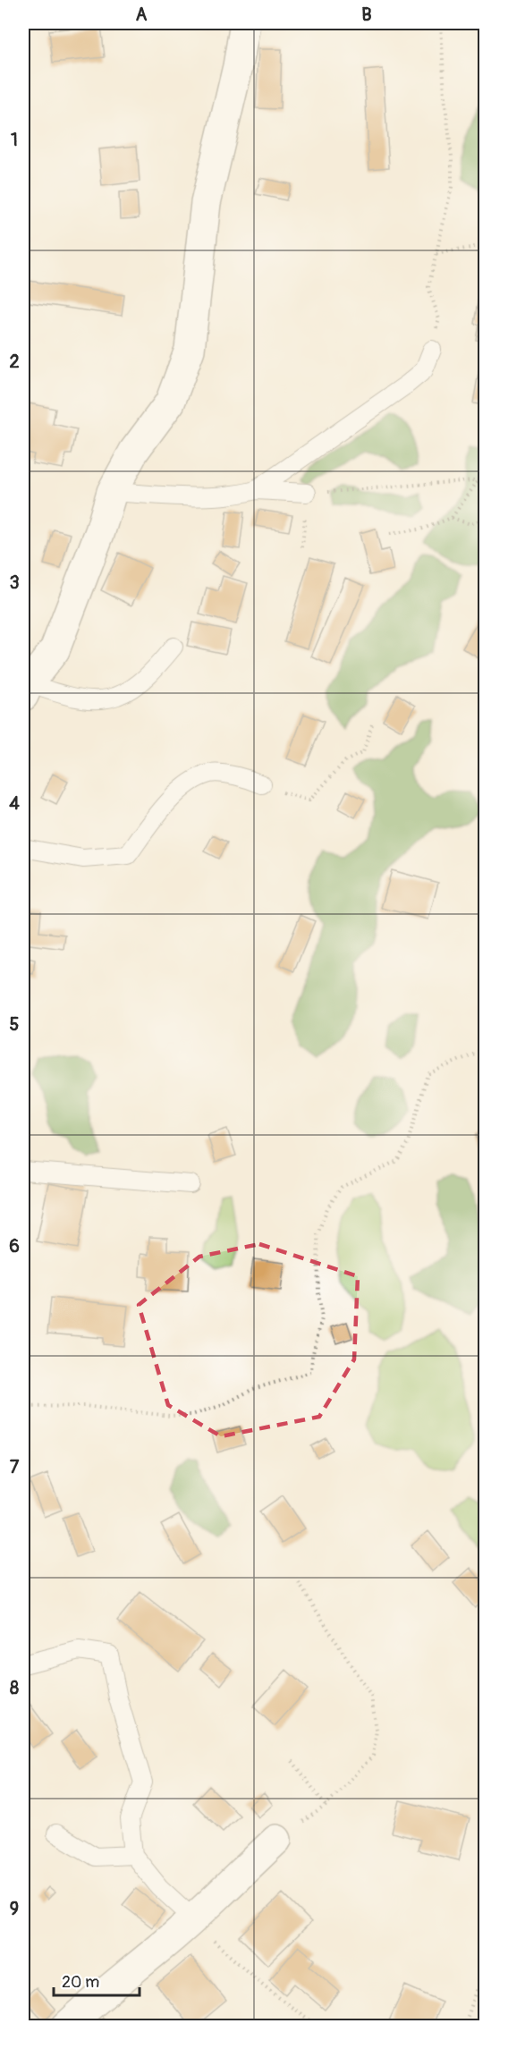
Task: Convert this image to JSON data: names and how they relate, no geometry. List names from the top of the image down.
{
  "scale_bar": "20 m",
  "grid": {
    "columns": ["A", "B"],
    "rows": [
      "1",
      "2",
      "3",
      "4",
      "5",
      "6",
      "7",
      "8",
      "9"
    ]
  }
}
